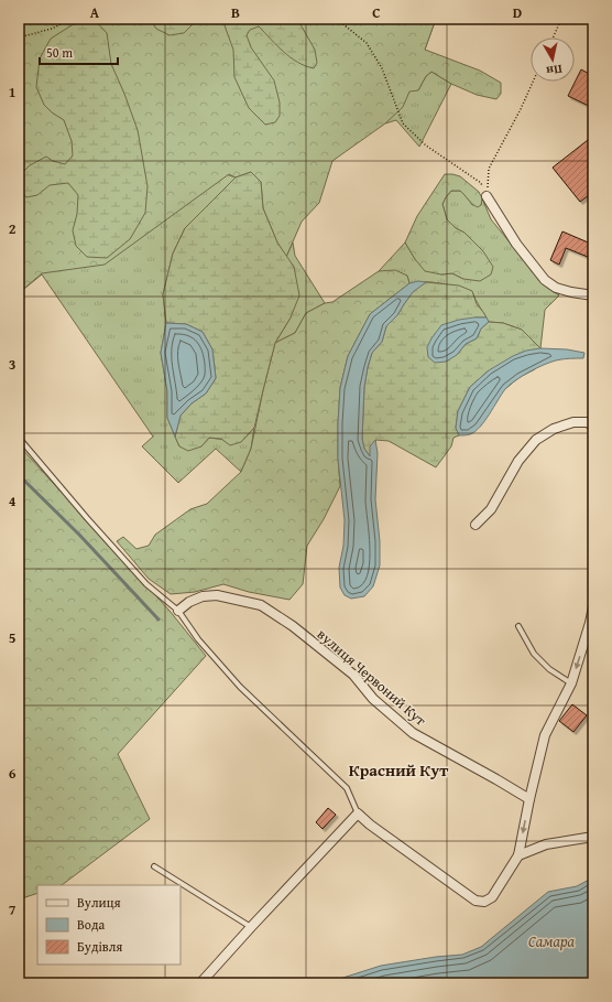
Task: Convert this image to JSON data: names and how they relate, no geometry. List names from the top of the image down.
{
  "streets": {
    "street": ["вулиця Червоний Кут"]
  },
  "districts": ["Красний Кут"],
  "water": ["Самара"],
  "legend": ["Вулиця", "Вода", "Будівля"],
  "scale_bar": "50 m",
  "north": "bottom",
  "grid": {
    "columns": [
      "A",
      "B",
      "C",
      "D"
    ],
    "rows": [
      "1",
      "2",
      "3",
      "4",
      "5",
      "6",
      "7"
    ]
  }
}
